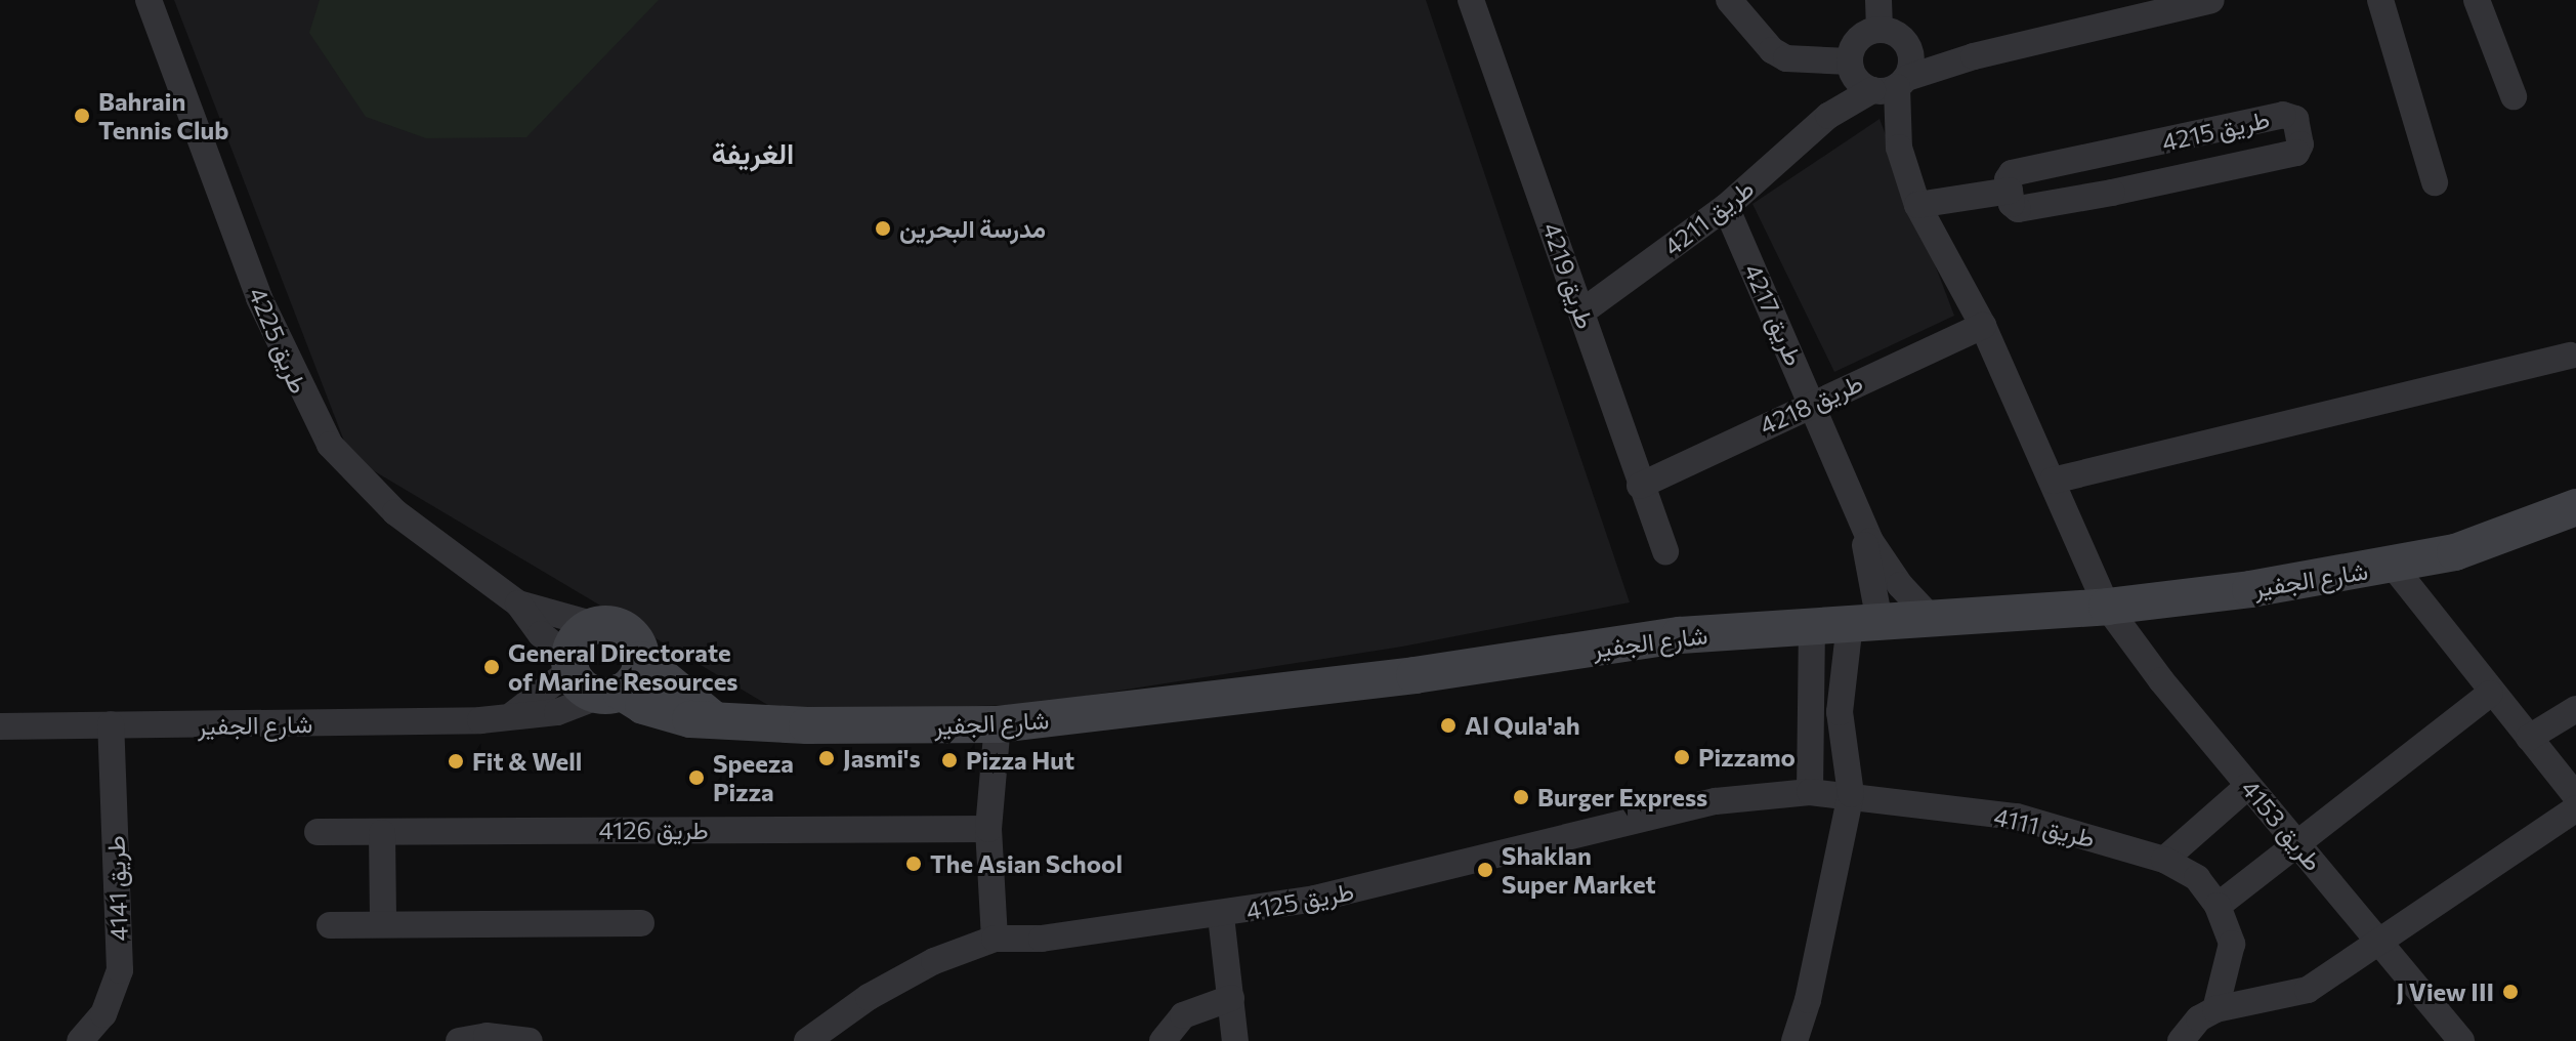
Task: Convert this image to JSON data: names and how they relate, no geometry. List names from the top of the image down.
{
  "streets": {
    "street": [
      "طريق 4215",
      "طريق 4211",
      "طريق 4219",
      "طريق 4217",
      "طريق 4225",
      "طريق 4218",
      "شارع الجفير",
      "طريق 4153",
      "طريق 4111",
      "طريق 4126",
      "طريق 4141",
      "طريق 4125"
    ]
  },
  "crossings": [
    ["طريق 4211", "طريق 4219"],
    ["طريق 4211", "طريق 4217"],
    ["طريق 4219", "طريق 4218"],
    ["طريق 4217", "طريق 4218"],
    ["طريق 4217", "شارع الجفير"],
    ["طريق 4225", "شارع الجفير"],
    ["شارع الجفير", "طريق 4153"],
    ["شارع الجفير", "طريق 4141"],
    ["طريق 4111", "طريق 4125"]
  ],
  "districts": ["الغريفة"],
  "places": [
    "Bahrain Tennis Club",
    "مدرسة البحرين",
    "General Directorate of Marine Resources",
    "Al Qula'ah",
    "Pizzamo",
    "Jasmi's",
    "Pizza Hut",
    "Fit & Well",
    "Speeza Pizza",
    "Burger Express",
    "The Asian School",
    "Shaklan Super Market",
    "J View III"
  ]
}
